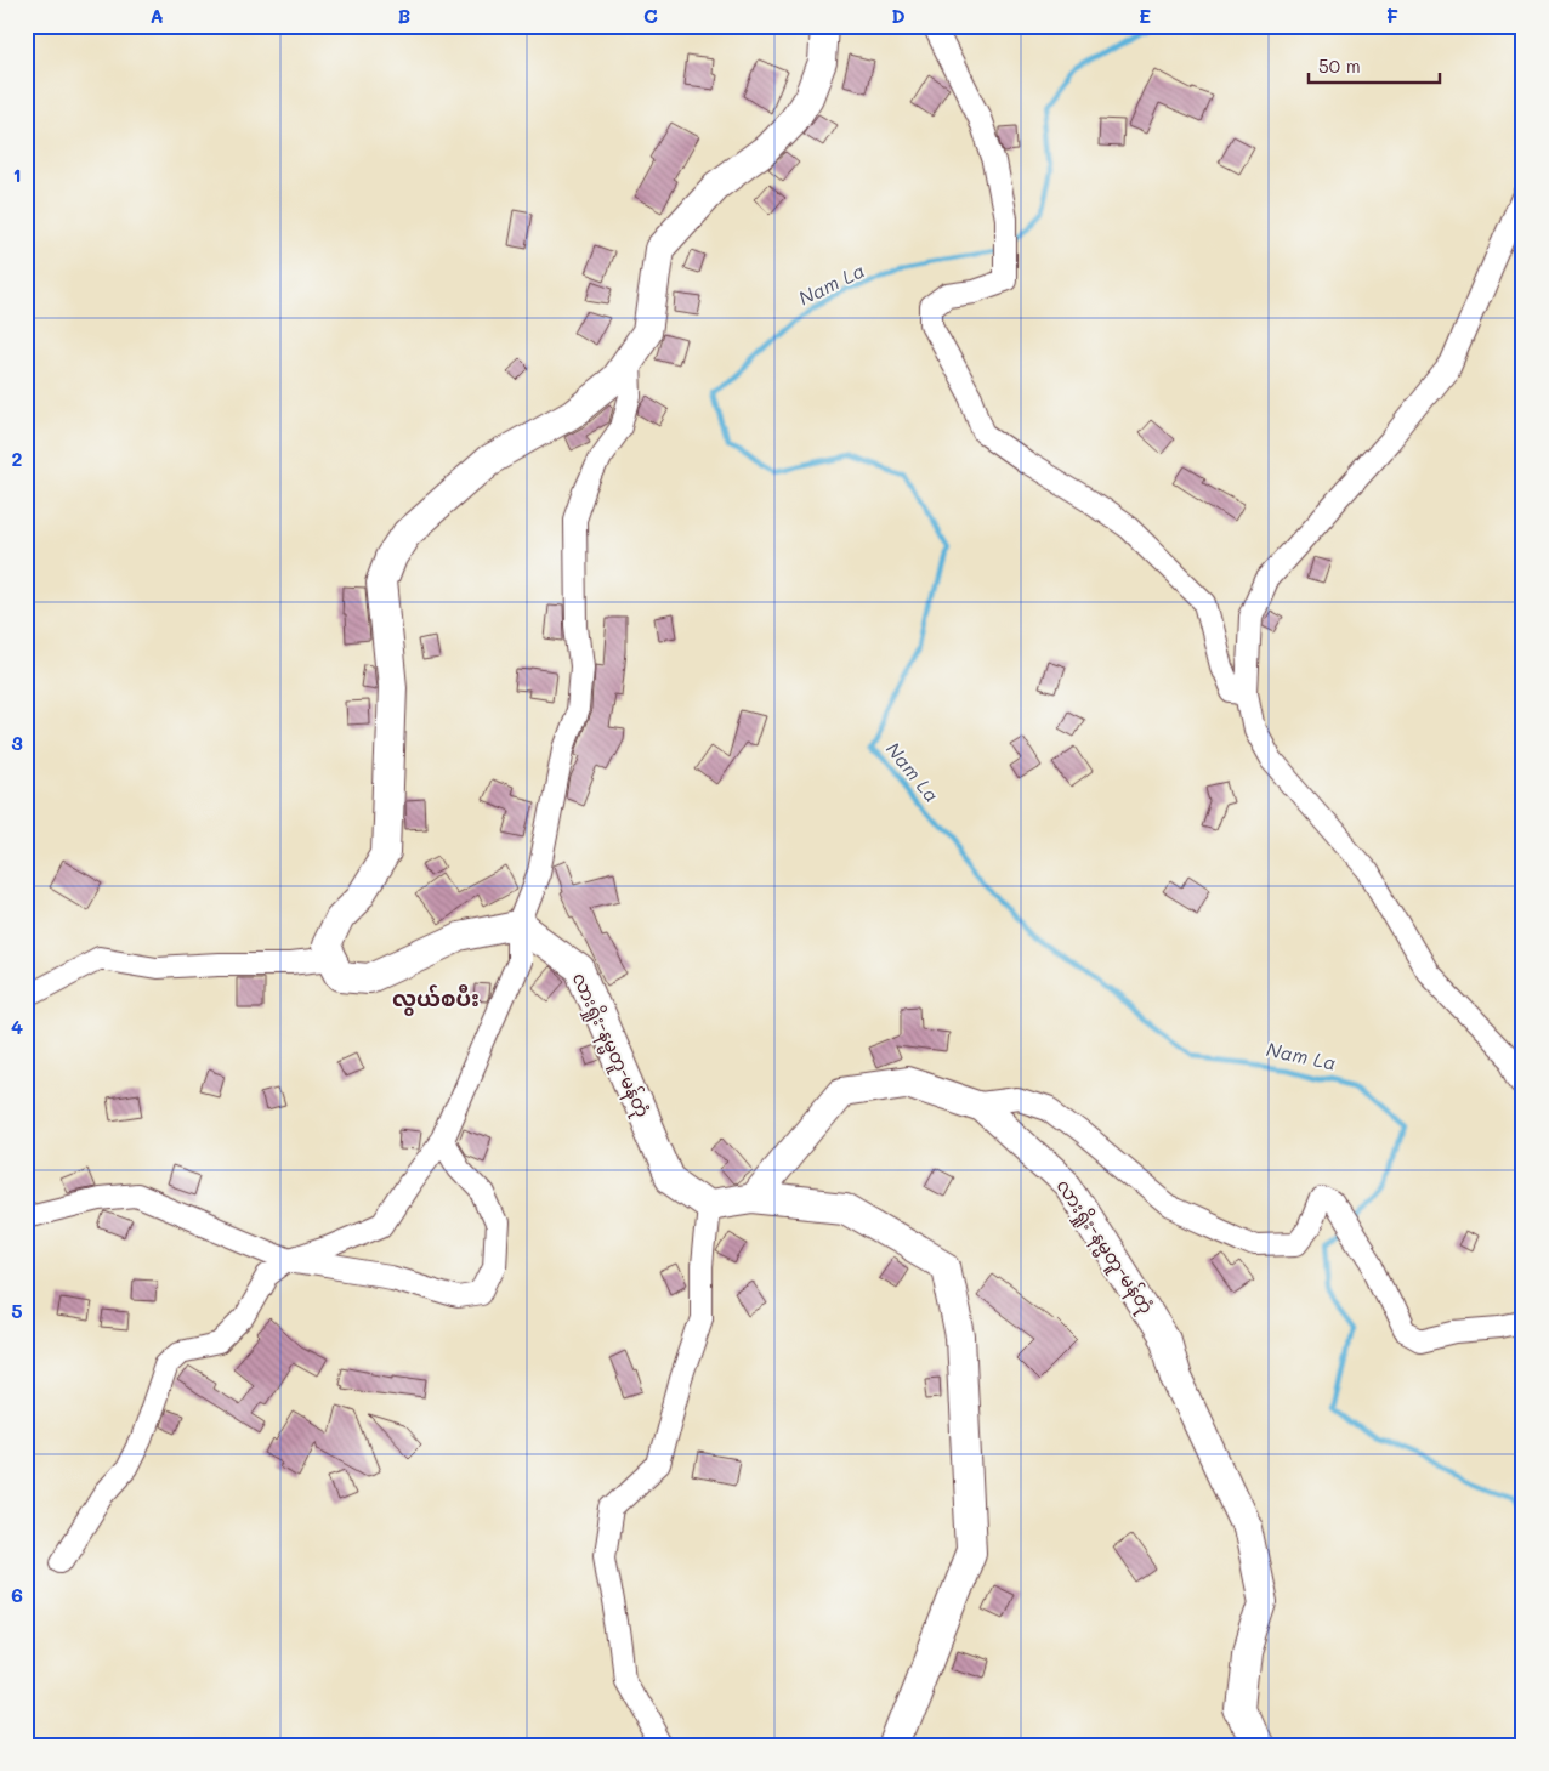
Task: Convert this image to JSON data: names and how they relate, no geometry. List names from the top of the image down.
{
  "streets": {
    "main road": ["လားရှိုး-နမ္မတူ-မန်တုံ"]
  },
  "districts": ["လွယ်စပီး"],
  "water": ["Nam La"],
  "scale_bar": "50 m",
  "grid": {
    "columns": [
      "A",
      "B",
      "C",
      "D",
      "E",
      "F"
    ],
    "rows": [
      "1",
      "2",
      "3",
      "4",
      "5",
      "6"
    ]
  }
}
